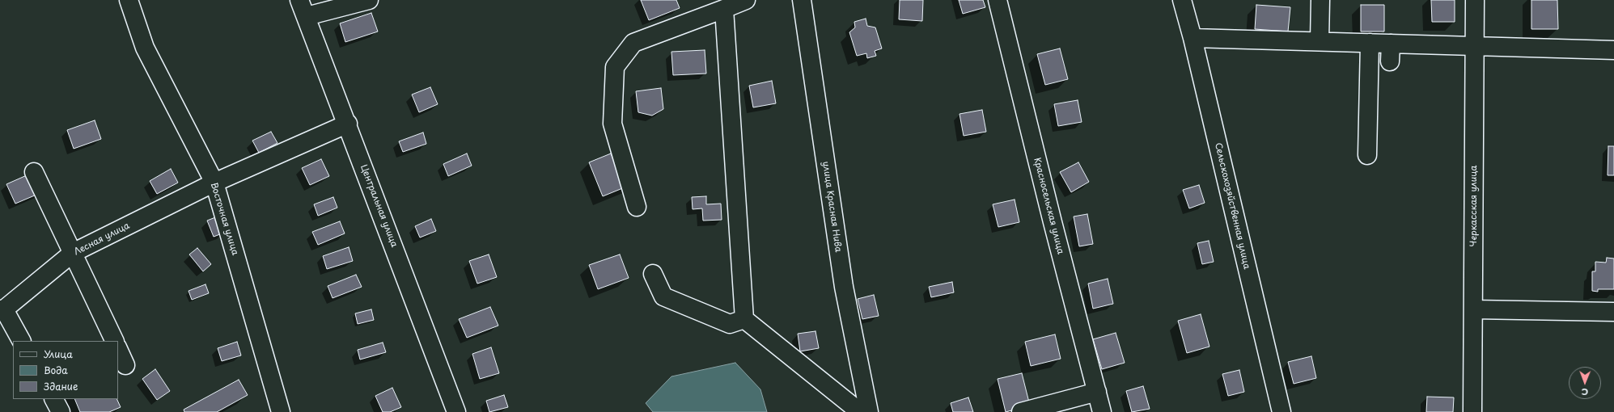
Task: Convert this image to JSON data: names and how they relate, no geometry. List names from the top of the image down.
{
  "streets": {
    "street": [
      "Центральная улица",
      "Красносельская улица",
      "Сельскохозяйственная улица",
      "Черкасская улица",
      "улица Красная Нива",
      "Восточная улица",
      "Лесная улица"
    ]
  },
  "crossings": [
    ["Центральная улица", "Лесная улица"],
    ["Восточная улица", "Лесная улица"]
  ],
  "legend": ["Улица", "Вода", "Здание"],
  "north": "bottom"
}
